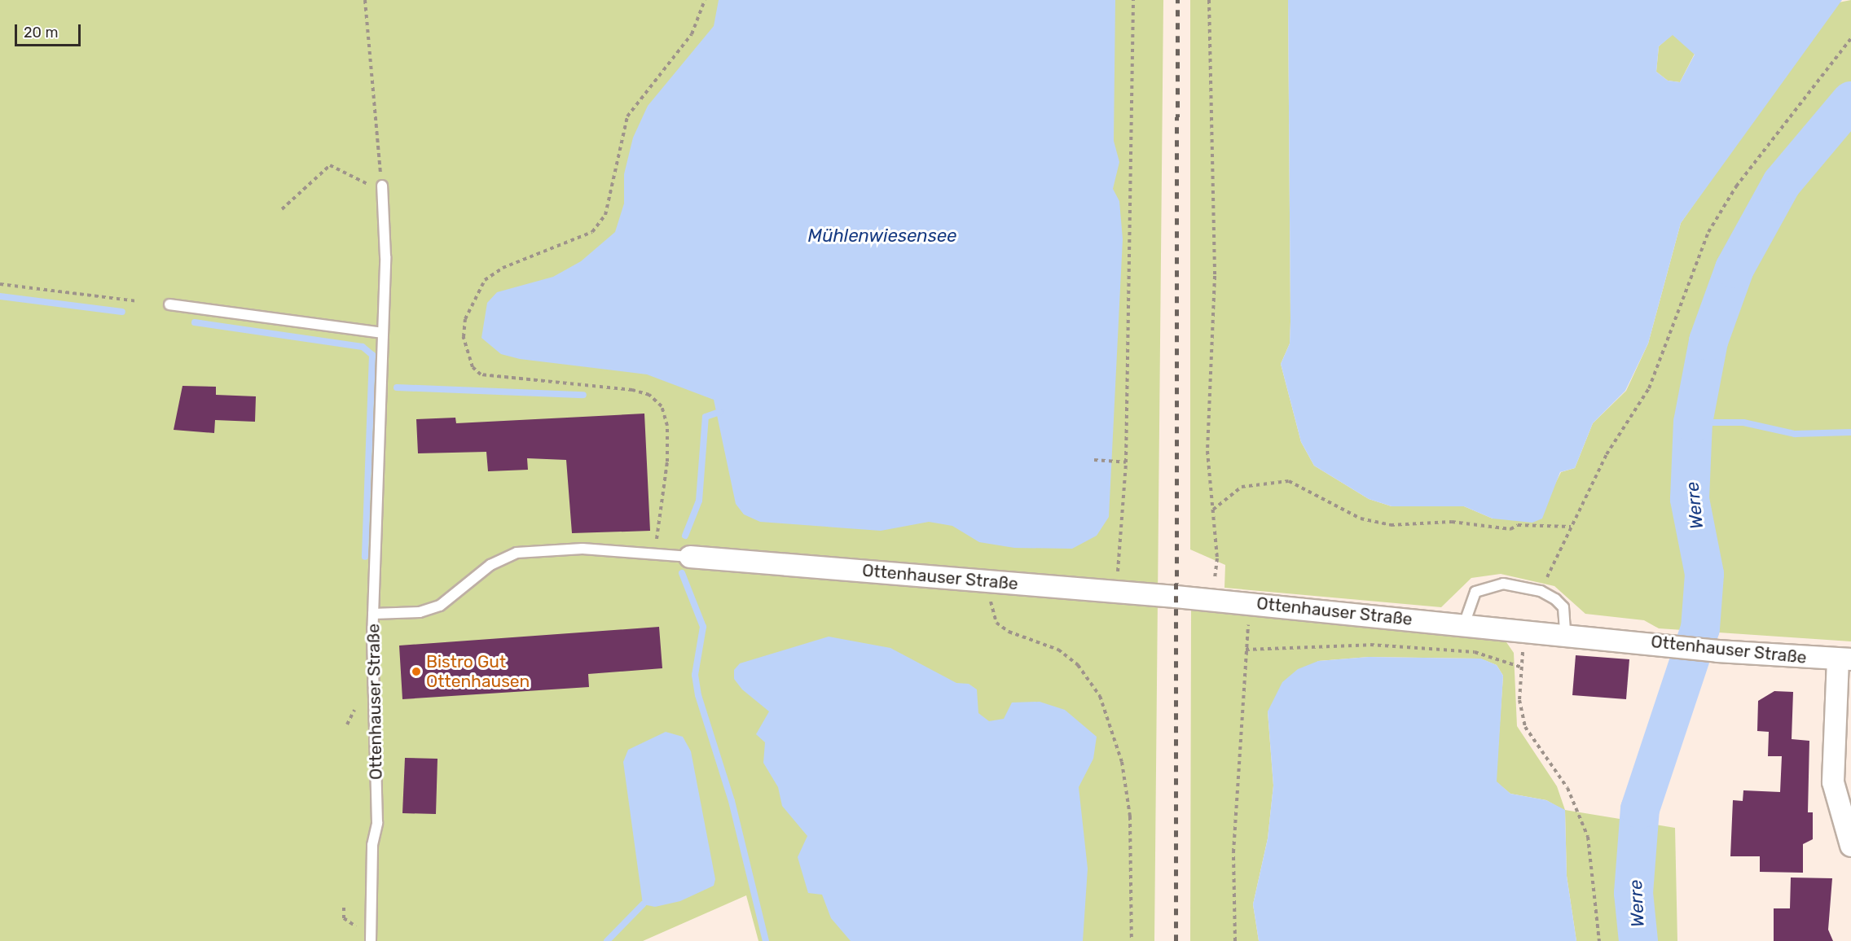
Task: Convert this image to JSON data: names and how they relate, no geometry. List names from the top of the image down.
{
  "streets": {
    "street": ["Ottenhauser Straße"]
  },
  "water": ["Mühlenwiesensee", "Werre"],
  "places": ["Bistro Gut Ottenhausen"],
  "scale_bar": "20 m"
}
